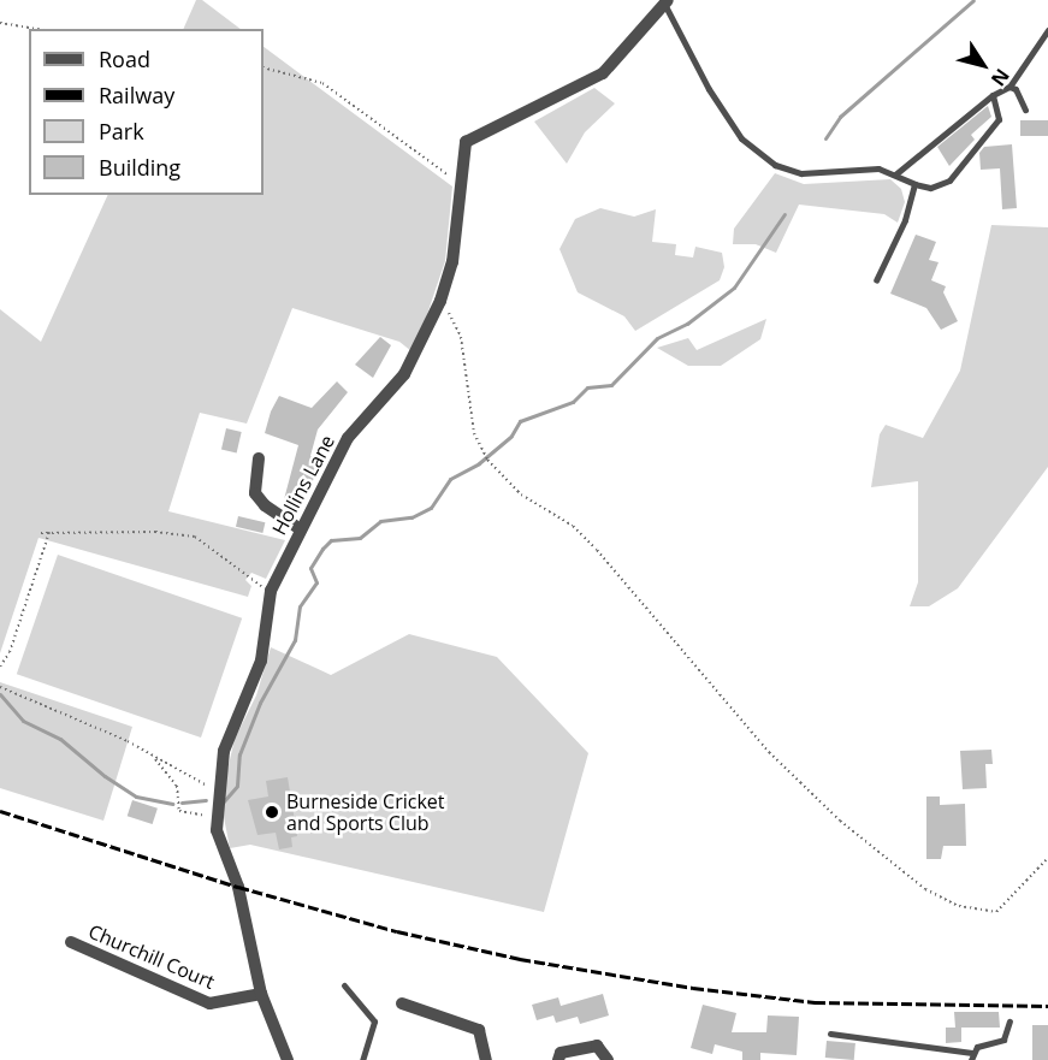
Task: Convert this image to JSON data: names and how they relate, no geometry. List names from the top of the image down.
{
  "streets": {
    "street": ["Hollins Lane", "Churchill Court"]
  },
  "crossings": [
    ["Hollins Lane", "Churchill Court"]
  ],
  "places": ["Burneside Cricket and Sports Club"],
  "legend": [
    "Road",
    "Railway",
    "Park",
    "Building"
  ],
  "north": "bottom right"
}
